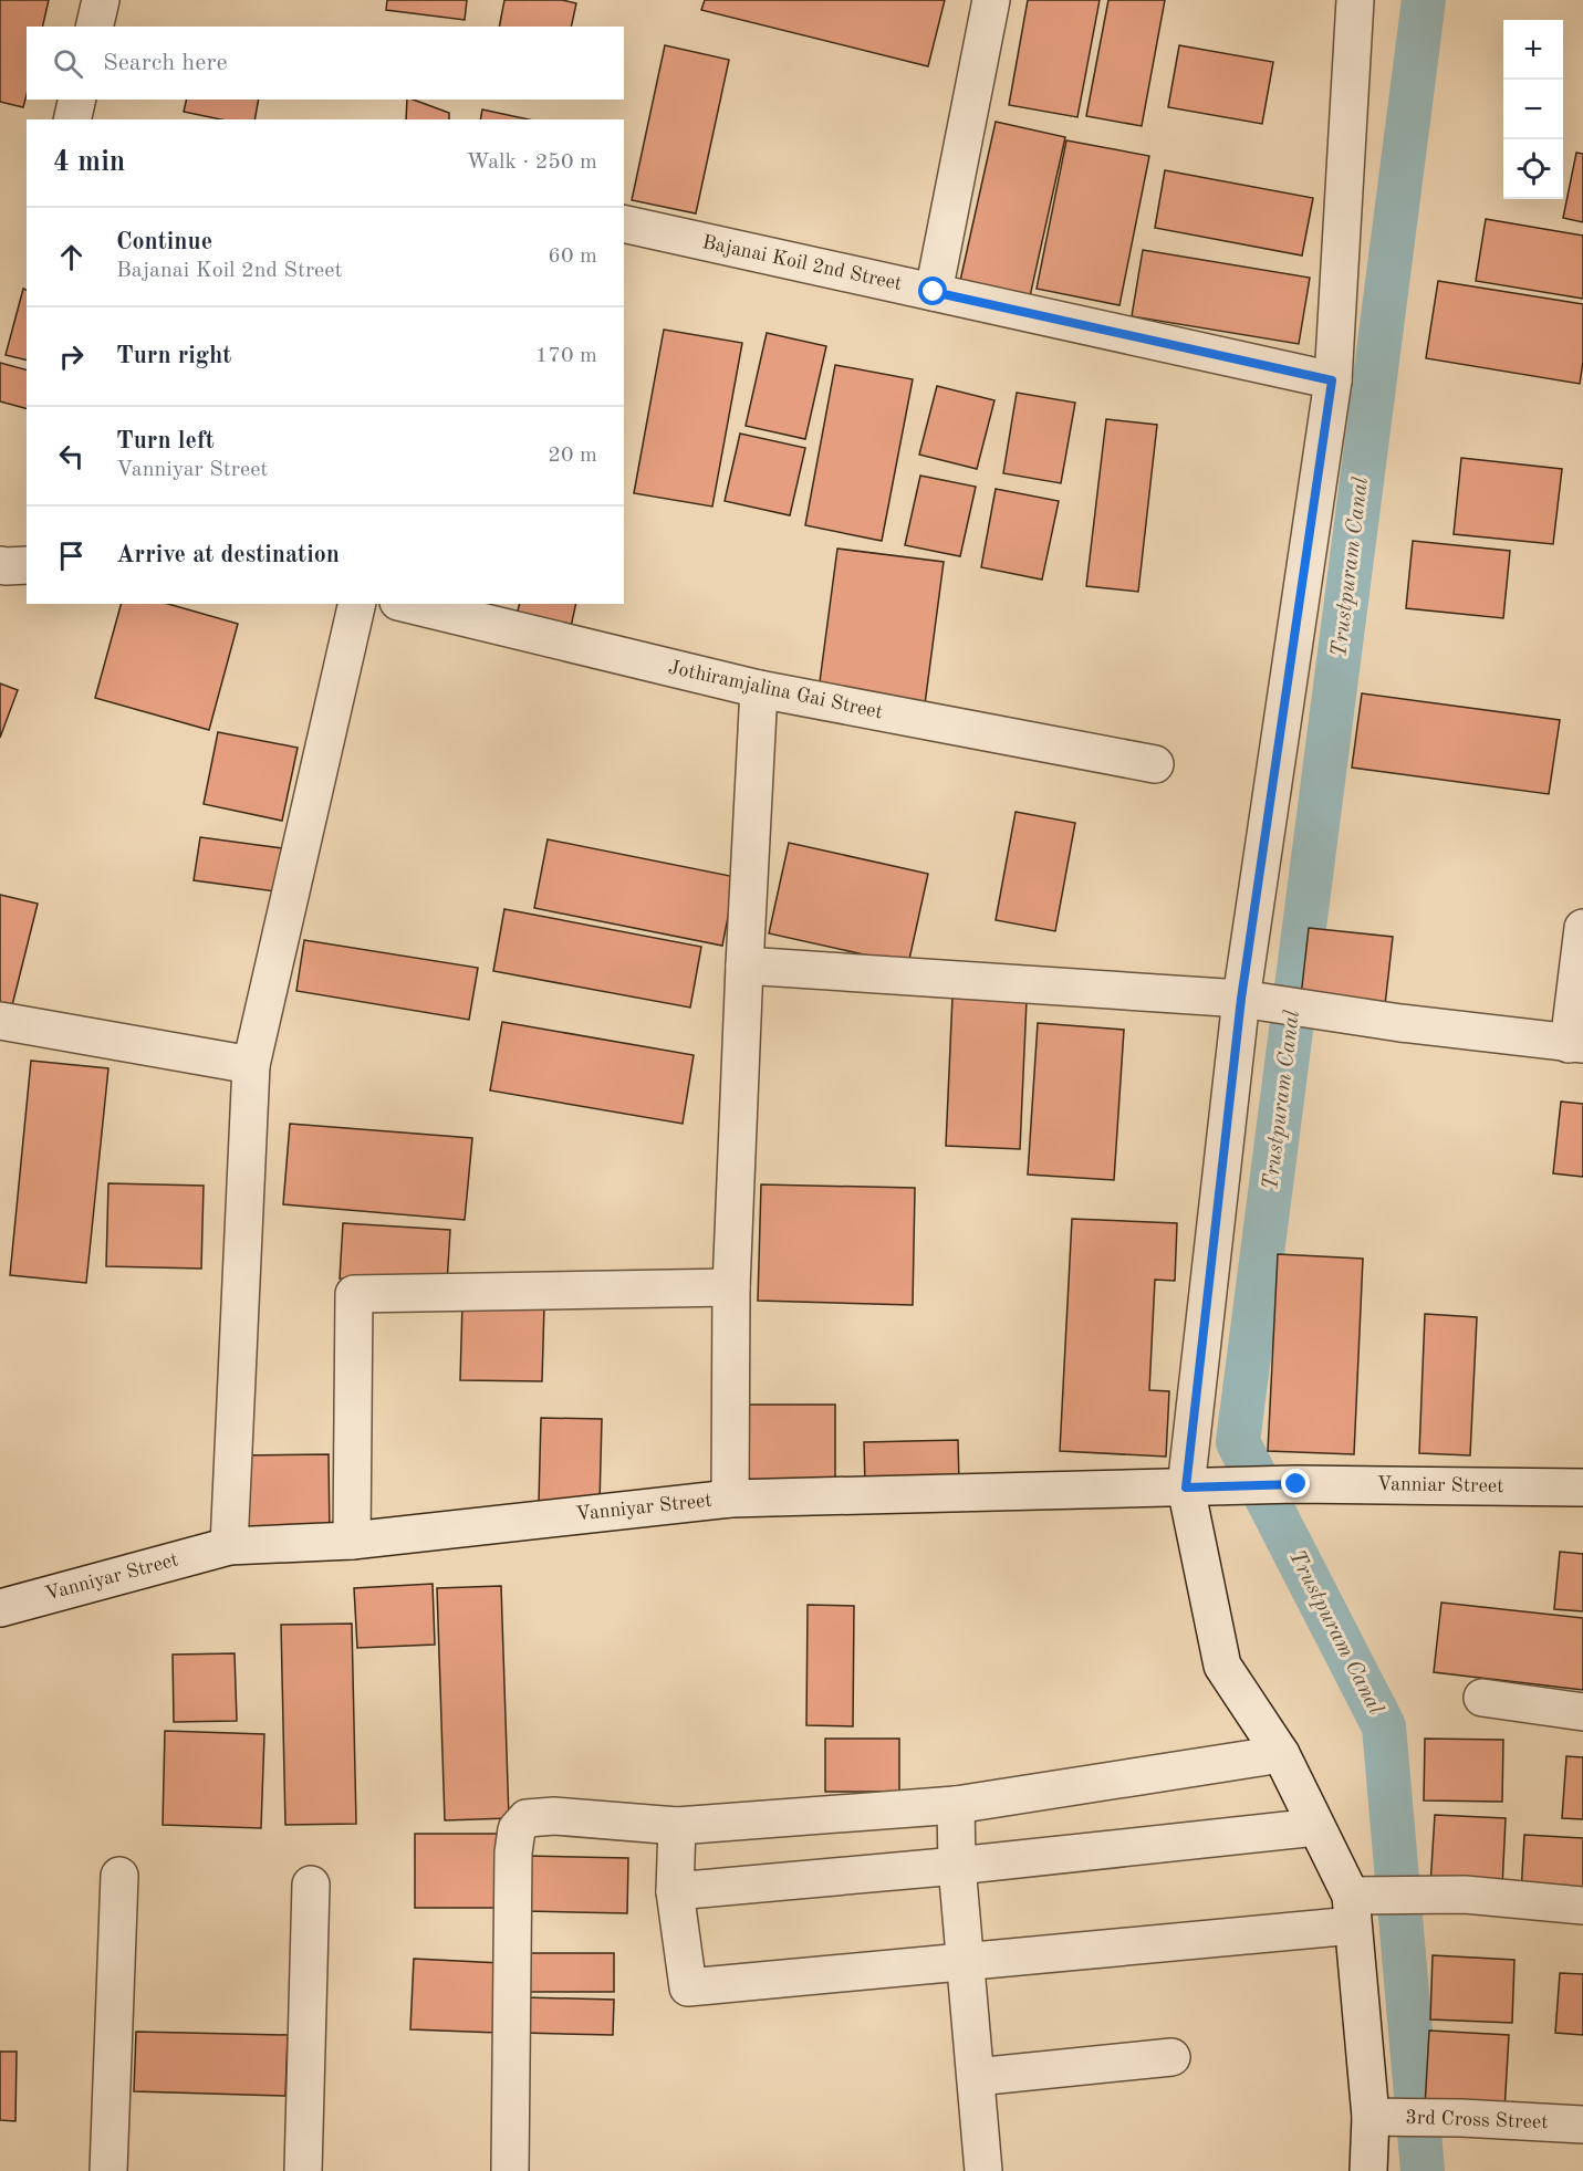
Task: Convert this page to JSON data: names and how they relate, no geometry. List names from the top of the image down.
{
  "streets": {
    "street": [
      "Bajanai Koil 2nd Street",
      "Jothiramjalina Gai Street",
      "Vanniar Street",
      "Vanniyar Street",
      "3rd Cross Street"
    ]
  },
  "crossings": [
    ["Vanniar Street", "Vanniyar Street"]
  ],
  "water": ["Trustpuram Canal"],
  "page": {
    "map_buttons": ["+", "−"],
    "search": "Search here",
    "heading": ["4 min", "Walk · 250 m"],
    "list": [
      ["Continue", "Bajanai Koil 2nd Street", "60 m"],
      ["Turn right", "170 m"],
      ["Turn left", "Vanniyar Street", "20 m"],
      "Arrive at destination"
    ]
  }
}
